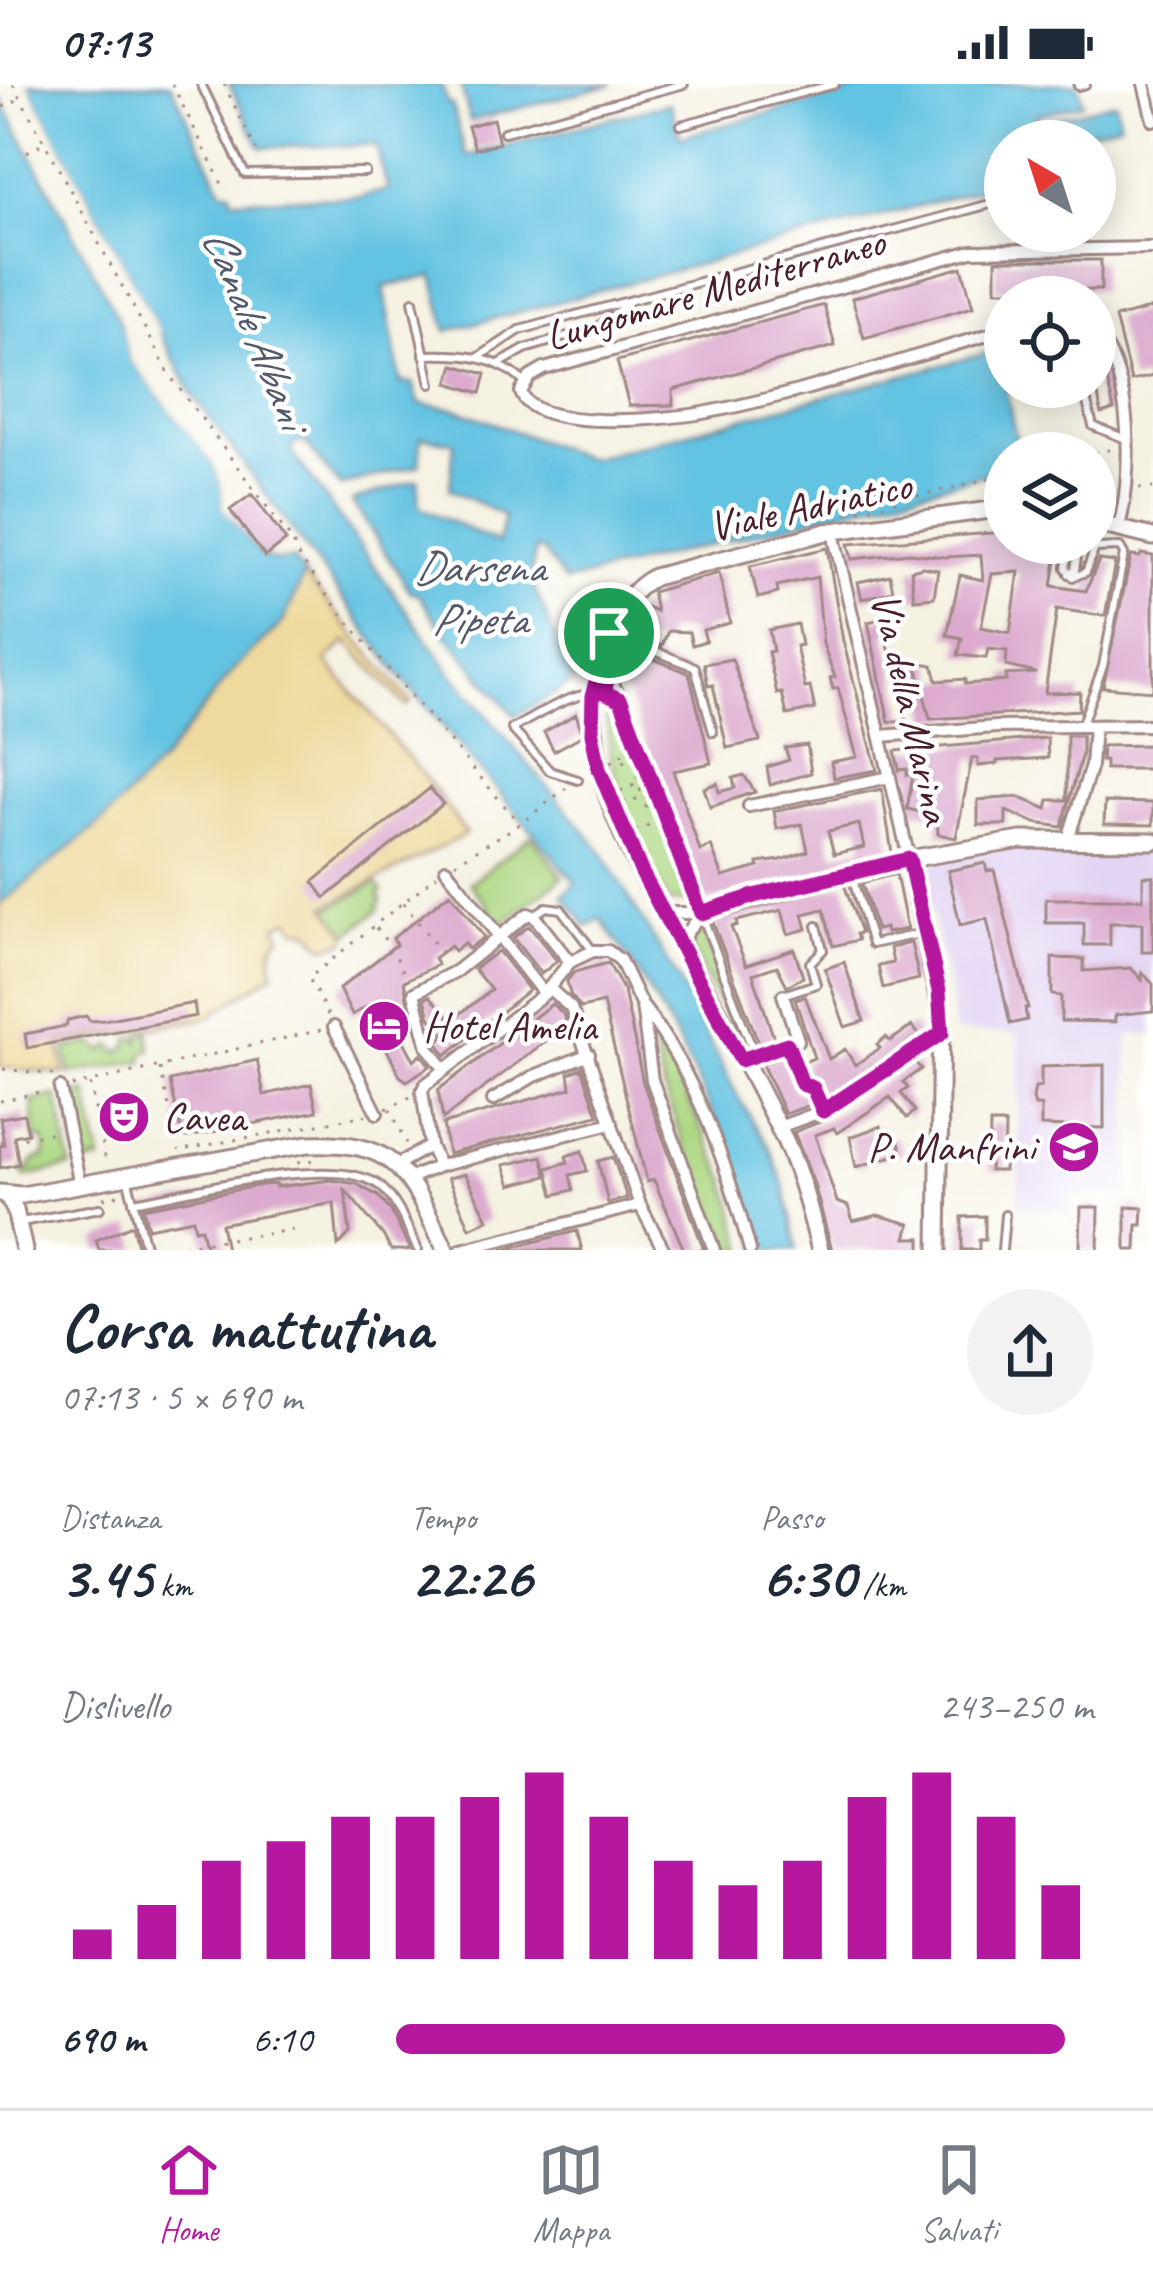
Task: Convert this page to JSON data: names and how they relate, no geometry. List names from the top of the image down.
{
  "streets": {
    "street": ["Lungomare Mediterraneo", "Viale Adriatico", "Via della Marina"]
  },
  "water": ["Canale Albani", "Darsena Pipeta"],
  "places": {
    "hotel": ["Hotel Amelia"],
    "theatre": ["Cavea"],
    "school or university": ["P. Manfrini"]
  },
  "north": "top left",
  "page": {
    "status": "07:13",
    "heading": ["Corsa mattutina", "07:13 · 5 × 690 m"],
    "stats": [
      ["Distanza", "3.45 km"],
      ["Tempo", "22:26"],
      ["Passo", "6:30 /km"]
    ],
    "chart": ["Dislivello", "243–250 m"],
    "list": [
      {
        "name": "690 m",
        "note": "6:10"
      }
    ],
    "tabs": ["Home", "Mappa", "Salvati"]
  }
}
